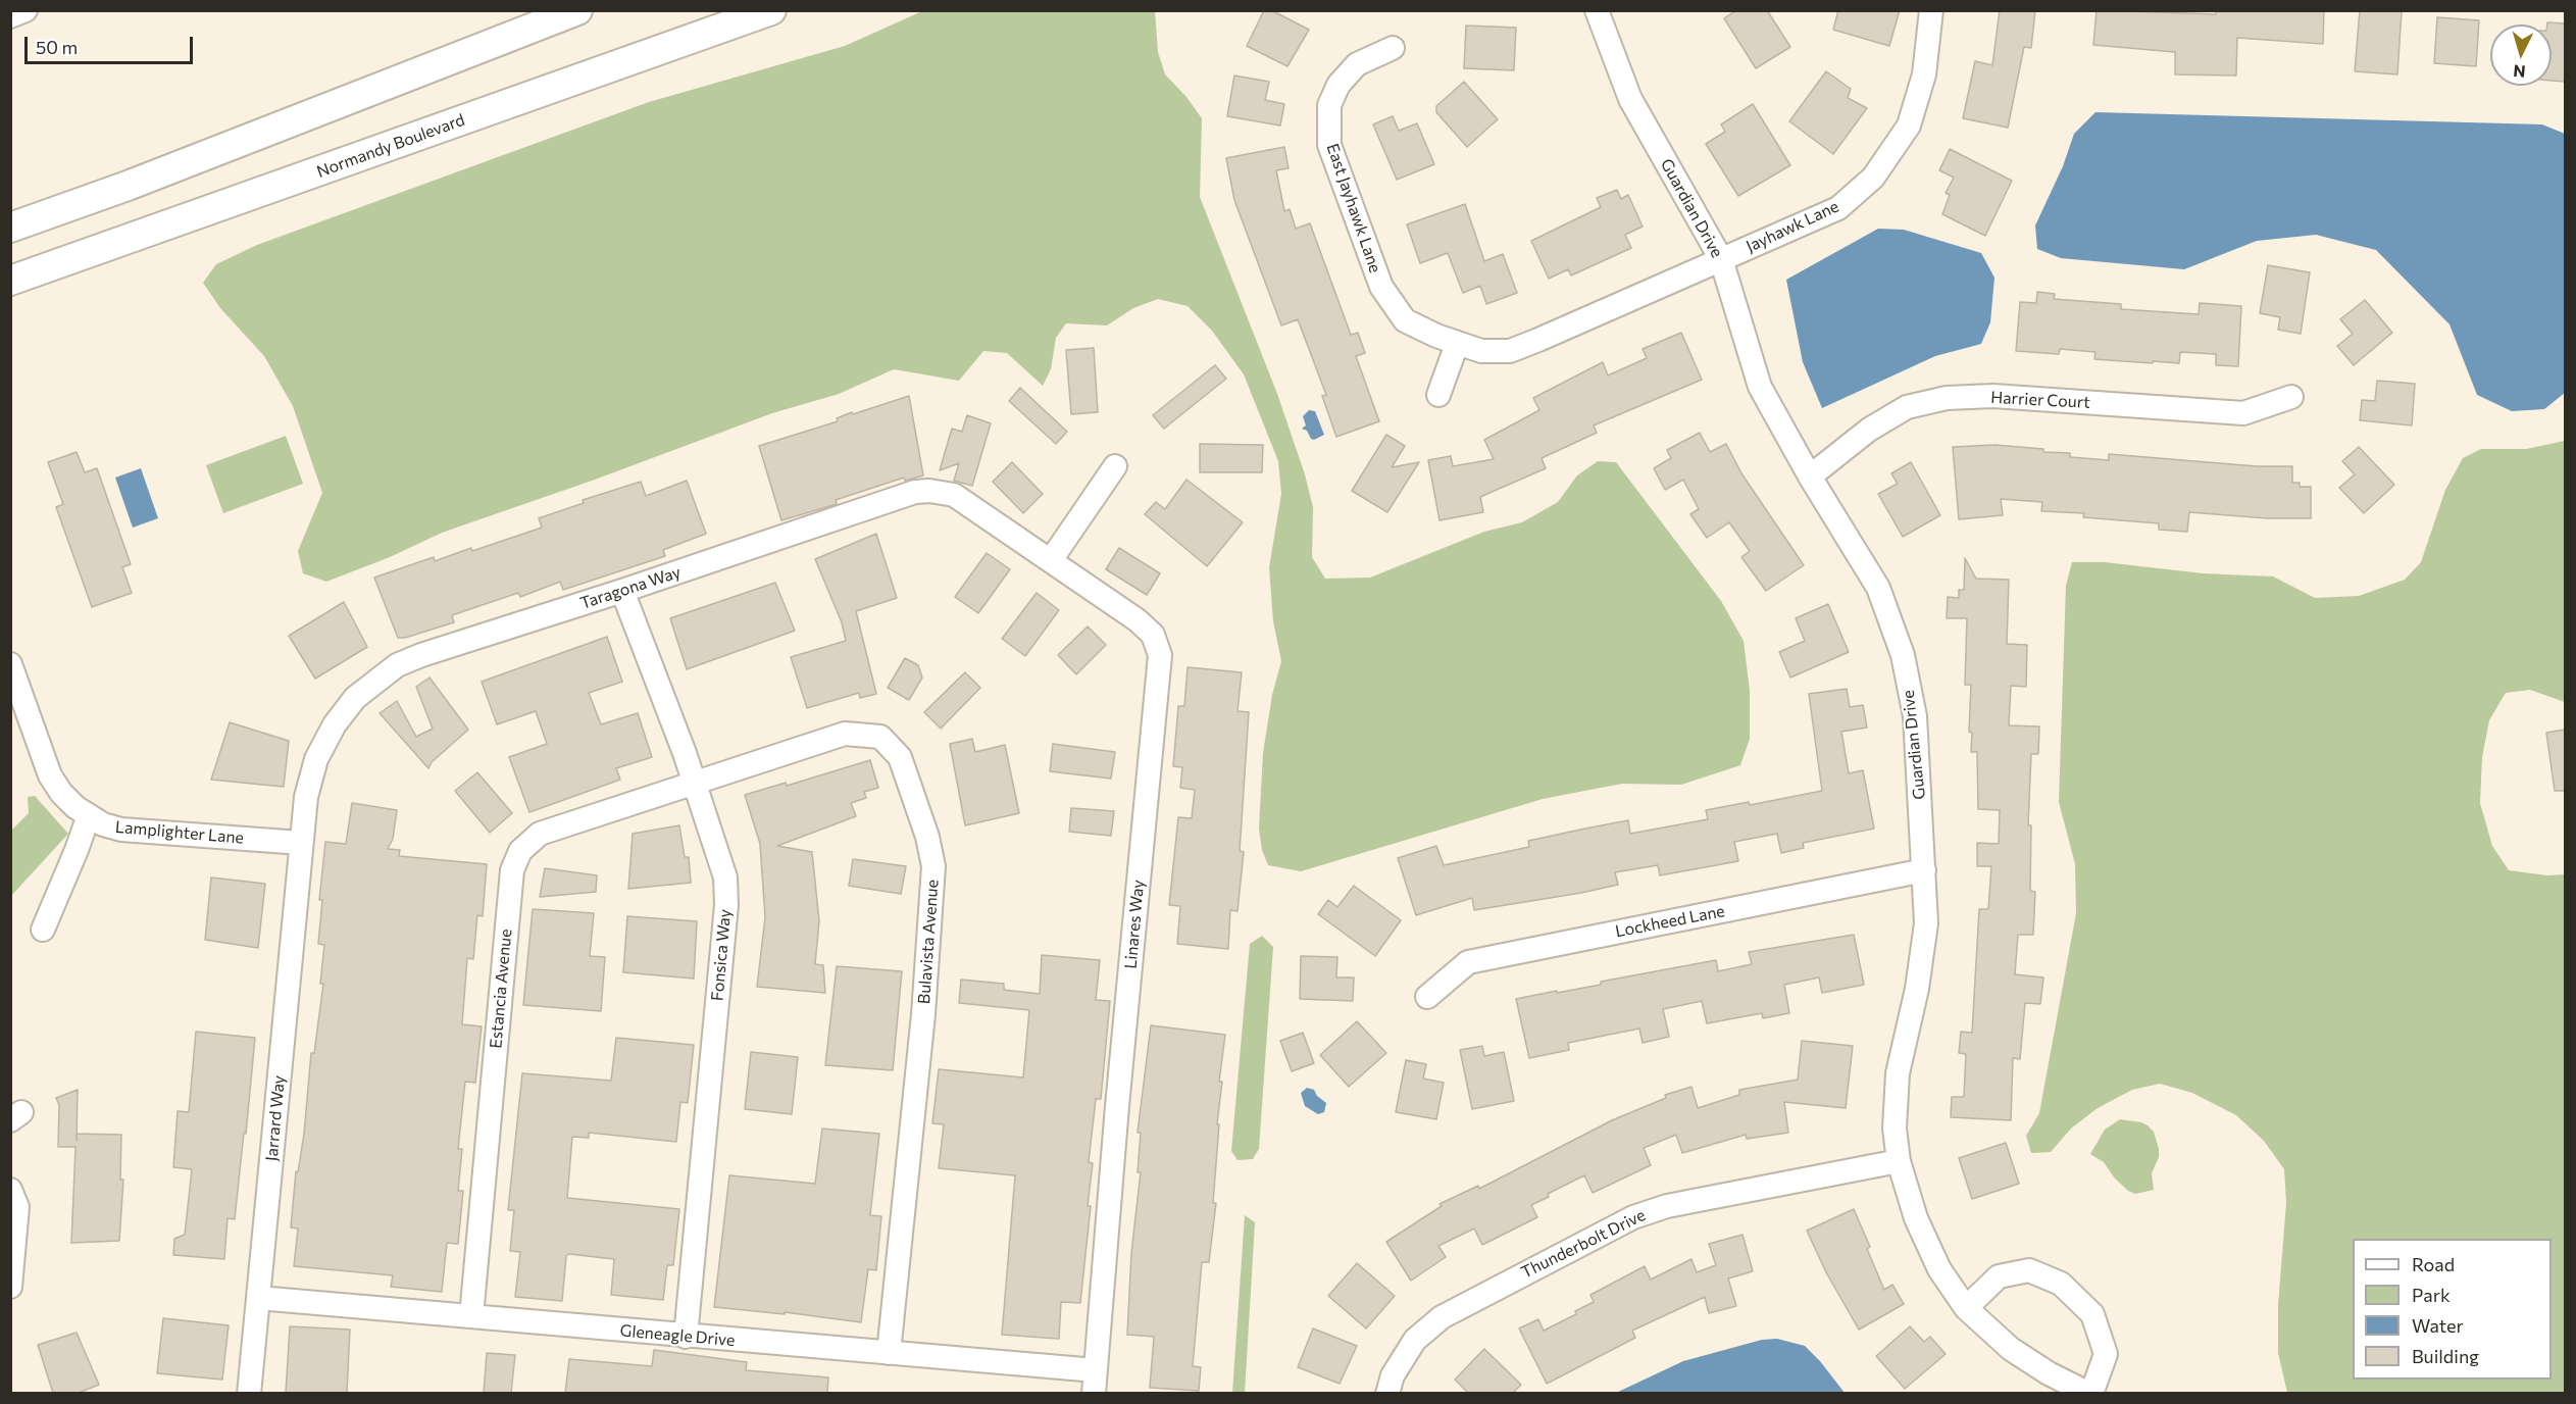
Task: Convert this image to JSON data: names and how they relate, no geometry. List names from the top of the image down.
{
  "streets": {
    "main road": ["Normandy Boulevard"],
    "street": [
      "East Jayhawk Lane",
      "Guardian Drive",
      "Jayhawk Lane",
      "Harrier Court",
      "Taragona Way",
      "Lamplighter Lane",
      "Lockheed Lane",
      "Linares Way",
      "Bulavista Avenue",
      "Fonsica Way",
      "Estancia Avenue",
      "Jarrard Way",
      "Thunderbolt Drive",
      "Gleneagle Drive"
    ]
  },
  "crossings": [
    ["East Jayhawk Lane", "Jayhawk Lane"],
    ["Guardian Drive", "Jayhawk Lane"],
    ["Guardian Drive", "Harrier Court"],
    ["Guardian Drive", "Lockheed Lane"],
    ["Guardian Drive", "Thunderbolt Drive"],
    ["Taragona Way", "Lamplighter Lane"],
    ["Taragona Way", "Linares Way"],
    ["Taragona Way", "Fonsica Way"],
    ["Taragona Way", "Jarrard Way"],
    ["Lamplighter Lane", "Jarrard Way"],
    ["Linares Way", "Gleneagle Drive"],
    ["Bulavista Avenue", "Fonsica Way"],
    ["Bulavista Avenue", "Estancia Avenue"],
    ["Bulavista Avenue", "Gleneagle Drive"],
    ["Fonsica Way", "Estancia Avenue"],
    ["Fonsica Way", "Gleneagle Drive"],
    ["Estancia Avenue", "Gleneagle Drive"],
    ["Jarrard Way", "Gleneagle Drive"]
  ],
  "legend": [
    "Road",
    "Park",
    "Water",
    "Building"
  ],
  "scale_bar": "50 m",
  "north": "bottom"
}
